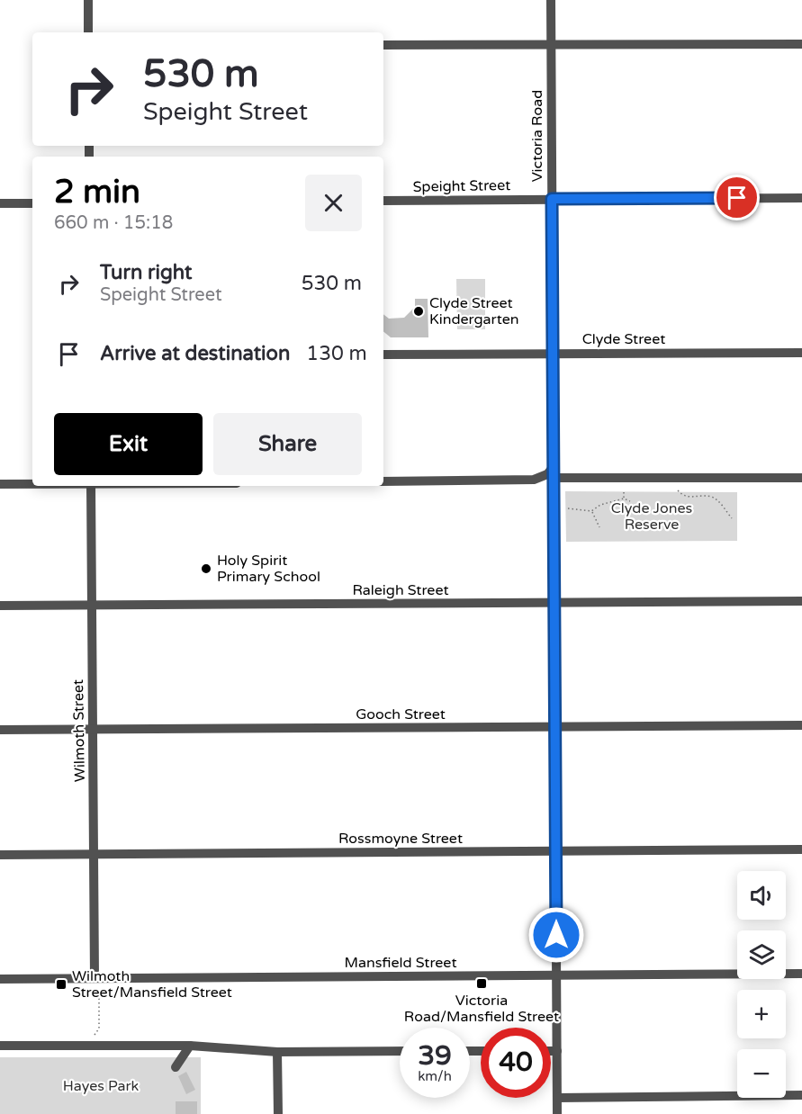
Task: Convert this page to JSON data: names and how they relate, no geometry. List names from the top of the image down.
{
  "streets": {
    "street": [
      "Victoria Road",
      "Speight Street",
      "Clyde Street",
      "Raleigh Street",
      "Gooch Street",
      "Wilmoth Street",
      "Rossmoyne Street",
      "Mansfield Street"
    ]
  },
  "crossings": [
    ["Victoria Road", "Speight Street"],
    ["Victoria Road", "Clyde Street"],
    ["Victoria Road", "Raleigh Street"],
    ["Victoria Road", "Gooch Street"],
    ["Victoria Road", "Rossmoyne Street"],
    ["Victoria Road", "Mansfield Street"],
    ["Raleigh Street", "Wilmoth Street"],
    ["Gooch Street", "Wilmoth Street"],
    ["Wilmoth Street", "Rossmoyne Street"],
    ["Wilmoth Street", "Mansfield Street"]
  ],
  "parks": ["Clyde Jones Reserve", "Hayes Park"],
  "places": {
    "other": ["Clyde Street Kindergarten", "Holy Spirit Primary School"],
    "transit": ["Victoria Road/Mansfield Street", "Wilmoth Street/Mansfield Street"]
  },
  "page": {
    "turn": ["530 m", "Speight Street"],
    "heading": ["2 min", "660 m · 15:18"],
    "list": [
      {
        "name": "Turn right",
        "note": "Speight Street",
        "value": "530 m"
      },
      {
        "name": "Arrive at destination",
        "value": "130 m"
      }
    ],
    "buttons": ["Exit", "Share"],
    "map_buttons": ["+", "−"],
    "speed": "39 km/h",
    "limit": "40"
  }
}
